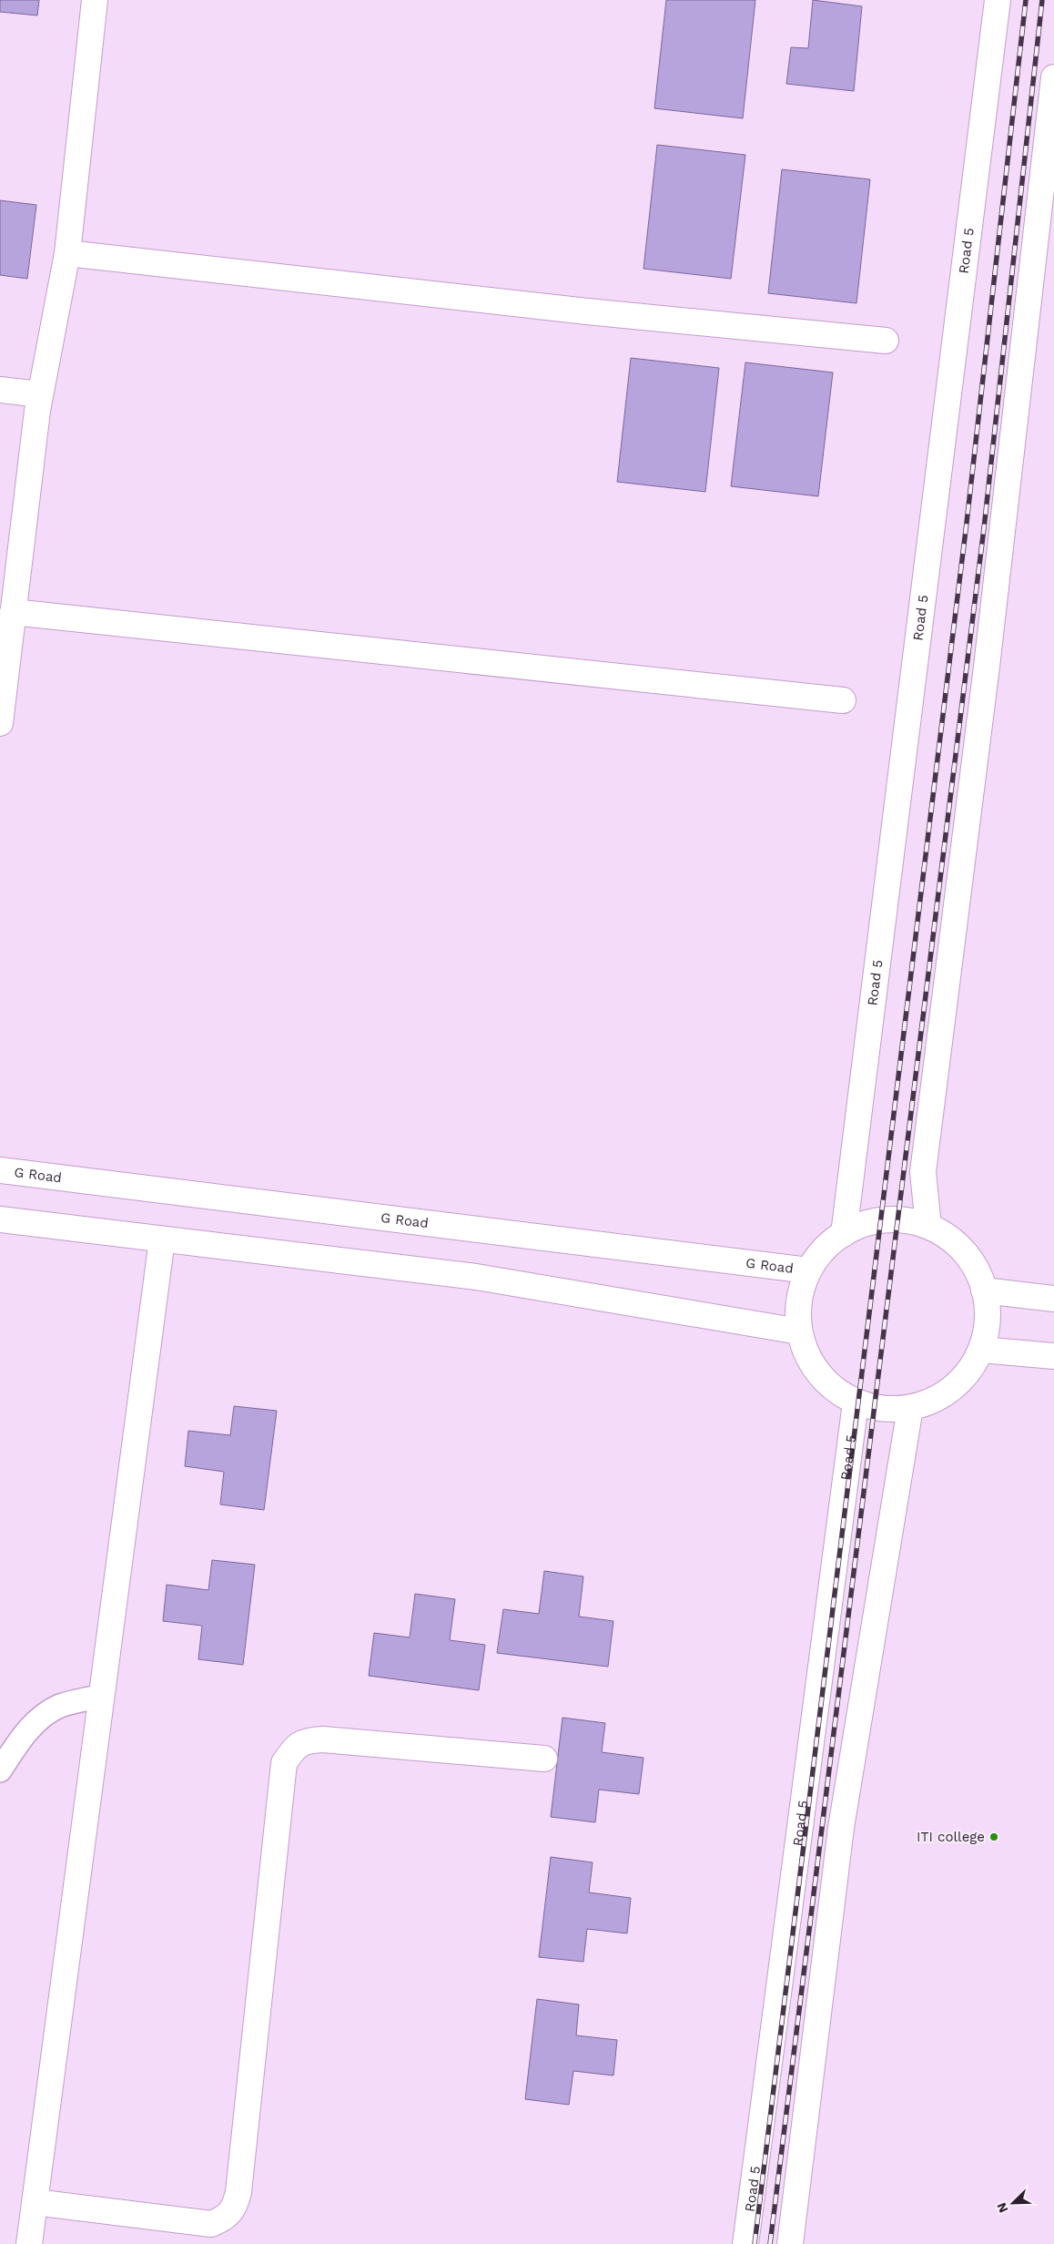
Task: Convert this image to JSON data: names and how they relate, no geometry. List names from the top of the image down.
{
  "streets": {
    "street": ["Road 5", "G Road"]
  },
  "places": ["ITI college"],
  "north": "bottom left"
}
